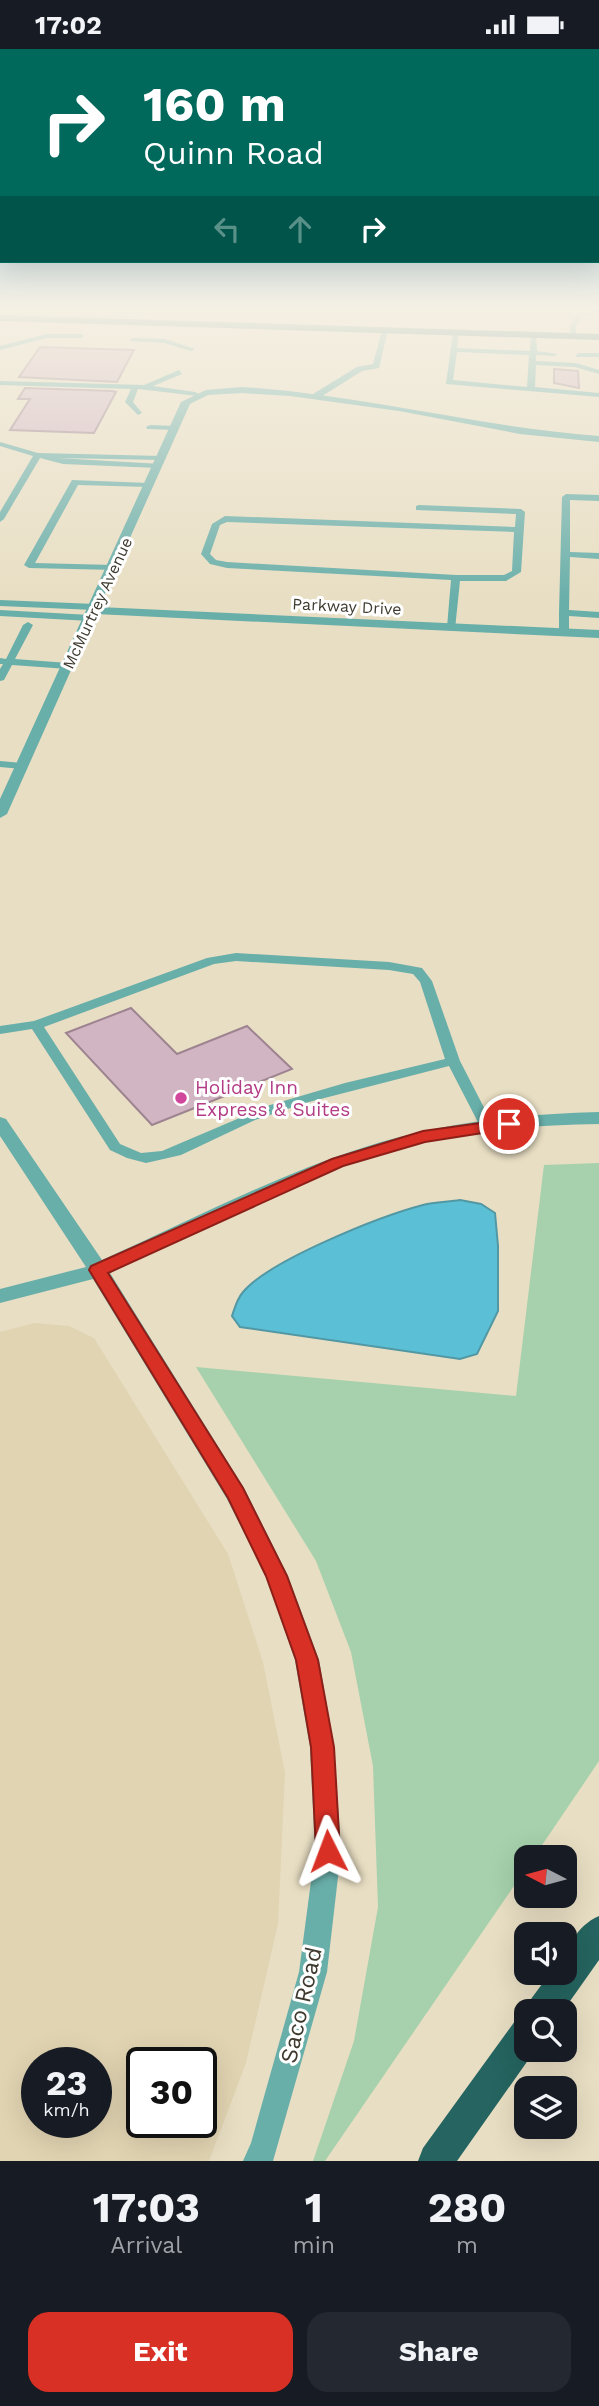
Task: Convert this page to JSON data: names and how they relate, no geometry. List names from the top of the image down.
{
  "streets": {
    "street": ["McMurtrey Avenue", "Parkway Drive", "Saco Road"]
  },
  "crossings": [
    ["McMurtrey Avenue", "Parkway Drive"]
  ],
  "places": ["Holiday Inn Express & Suites"],
  "north": "left",
  "page": {
    "status": "17:02",
    "turn": ["160 m", "Quinn Road"],
    "speed": "23 km/h",
    "limit": "30",
    "eta": [
      "17:03",
      "Arrival",
      "1",
      "min",
      "280",
      "m"
    ],
    "buttons": ["Exit", "Share"]
  }
}
